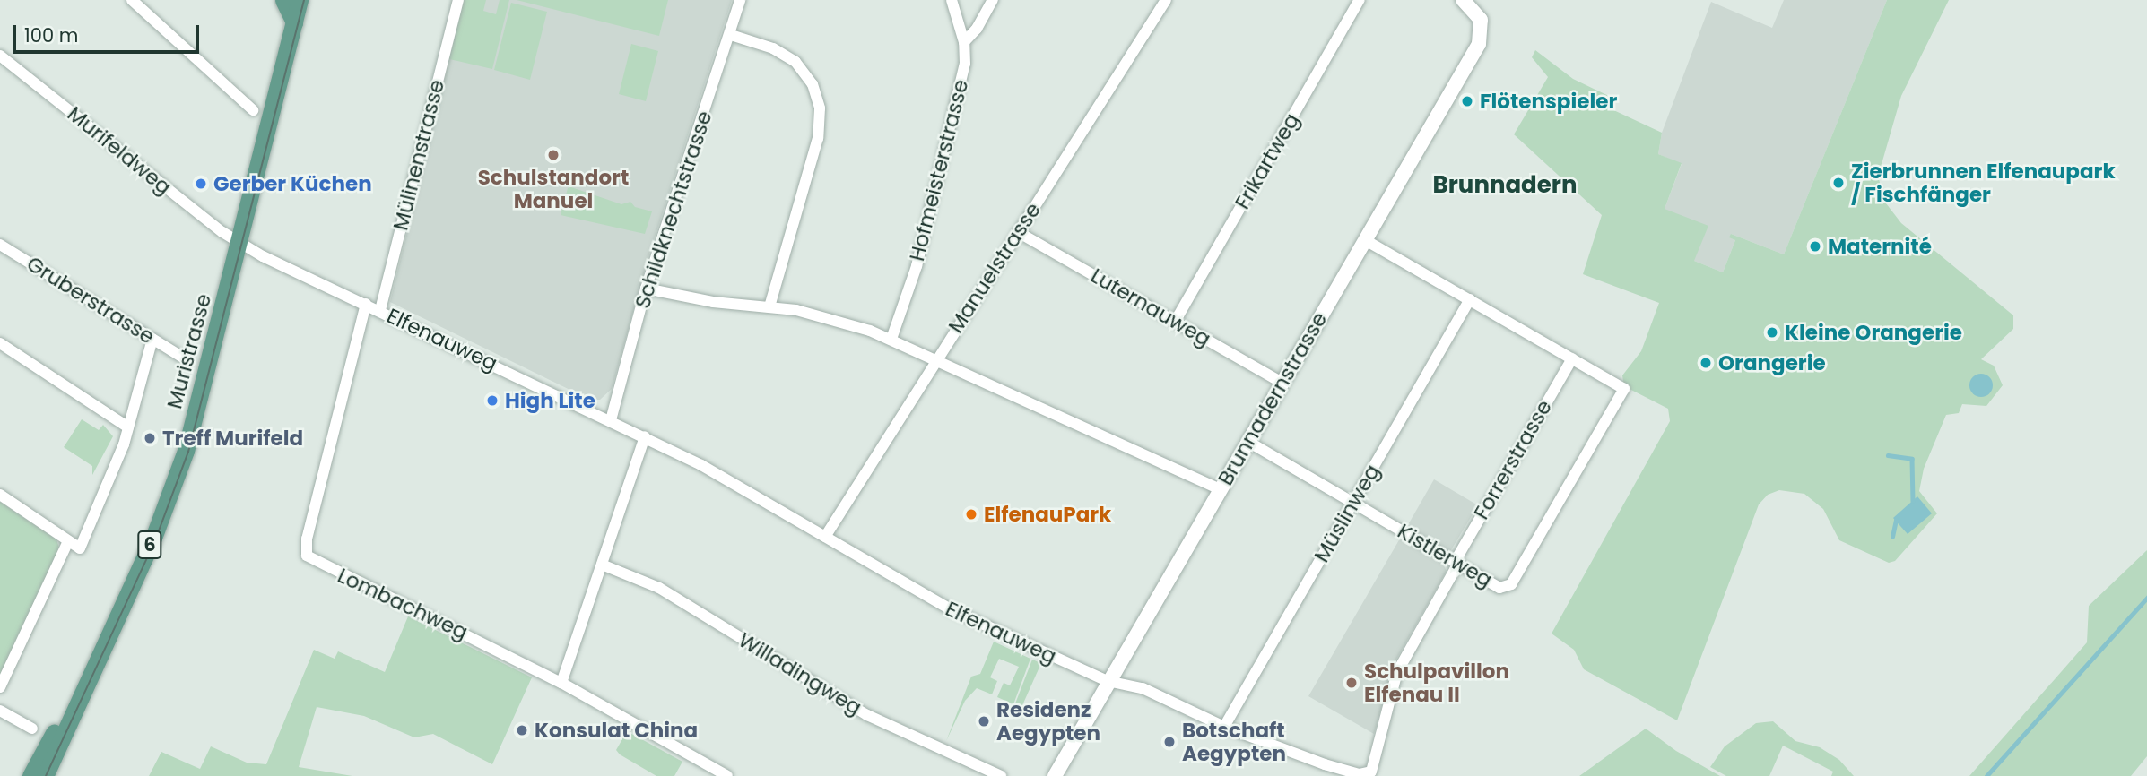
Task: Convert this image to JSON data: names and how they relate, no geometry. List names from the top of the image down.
{
  "streets": {
    "main road": ["Muristrasse", "6"],
    "street": [
      "Murifeldweg",
      "Mülinenstrasse",
      "Frikartweg",
      "Hofmeisterstrasse",
      "Schildknechtstrasse",
      "Manuelstrasse",
      "Gruberstrasse",
      "Luternauweg",
      "Elfenauweg",
      "Brunnadernstrasse",
      "Forrerstrasse",
      "Müslinweg",
      "Kistlerweg",
      "Lombachweg",
      "Willadingweg"
    ]
  },
  "crossings": [
    ["Murifeldweg", "Elfenauweg"],
    ["Murifeldweg", "Muristrasse"],
    ["Mülinenstrasse", "Elfenauweg"],
    ["Frikartweg", "Luternauweg"],
    ["Schildknechtstrasse", "Elfenauweg"],
    ["Manuelstrasse", "Luternauweg"],
    ["Manuelstrasse", "Elfenauweg"],
    ["Gruberstrasse", "Muristrasse"],
    ["Luternauweg", "Brunnadernstrasse"],
    ["Elfenauweg", "Muristrasse"],
    ["Elfenauweg", "Brunnadernstrasse"],
    ["Elfenauweg", "Forrerstrasse"],
    ["Elfenauweg", "Müslinweg"],
    ["Elfenauweg", "Lombachweg"],
    ["Brunnadernstrasse", "Kistlerweg"],
    ["Forrerstrasse", "Kistlerweg"],
    ["Müslinweg", "Kistlerweg"]
  ],
  "districts": ["Brunnadern"],
  "places": [
    "Flötenspieler",
    "Schulstandort Manuel",
    "Zierbrunnen Elfenaupark / Fischfänger",
    "Gerber Küchen",
    "Maternité",
    "Kleine Orangerie",
    "Orangerie",
    "High Lite",
    "Treff Murifeld",
    "ElfenauPark",
    "Schulpavillon Elfenau II",
    "Residenz Aegypten",
    "Konsulat China",
    "Botschaft Aegypten"
  ],
  "scale_bar": "100 m"
}
